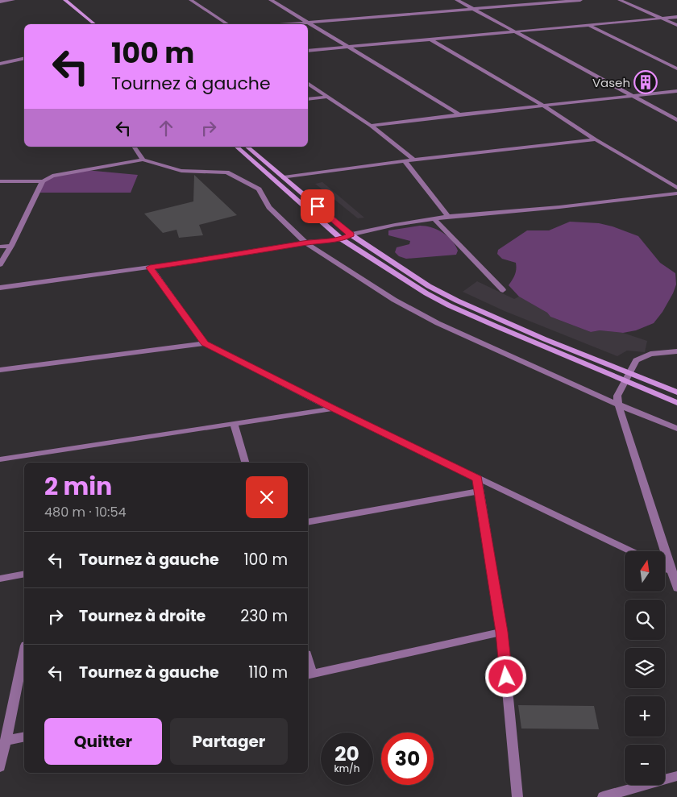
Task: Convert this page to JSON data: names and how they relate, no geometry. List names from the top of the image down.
{
  "places": {
    "building": ["Vaseh"]
  },
  "north": "top",
  "page": {
    "turn": ["100 m", "Tournez à gauche"],
    "heading": ["2 min", "480 m · 10:54"],
    "list": [
      {
        "name": "Tournez à gauche",
        "value": "100 m"
      },
      {
        "name": "Tournez à droite",
        "value": "230 m"
      },
      {
        "name": "Tournez à gauche",
        "value": "110 m"
      }
    ],
    "map_buttons": ["+", "−"],
    "buttons": ["Quitter", "Partager"],
    "speed": "20 km/h",
    "limit": "30"
  }
}
